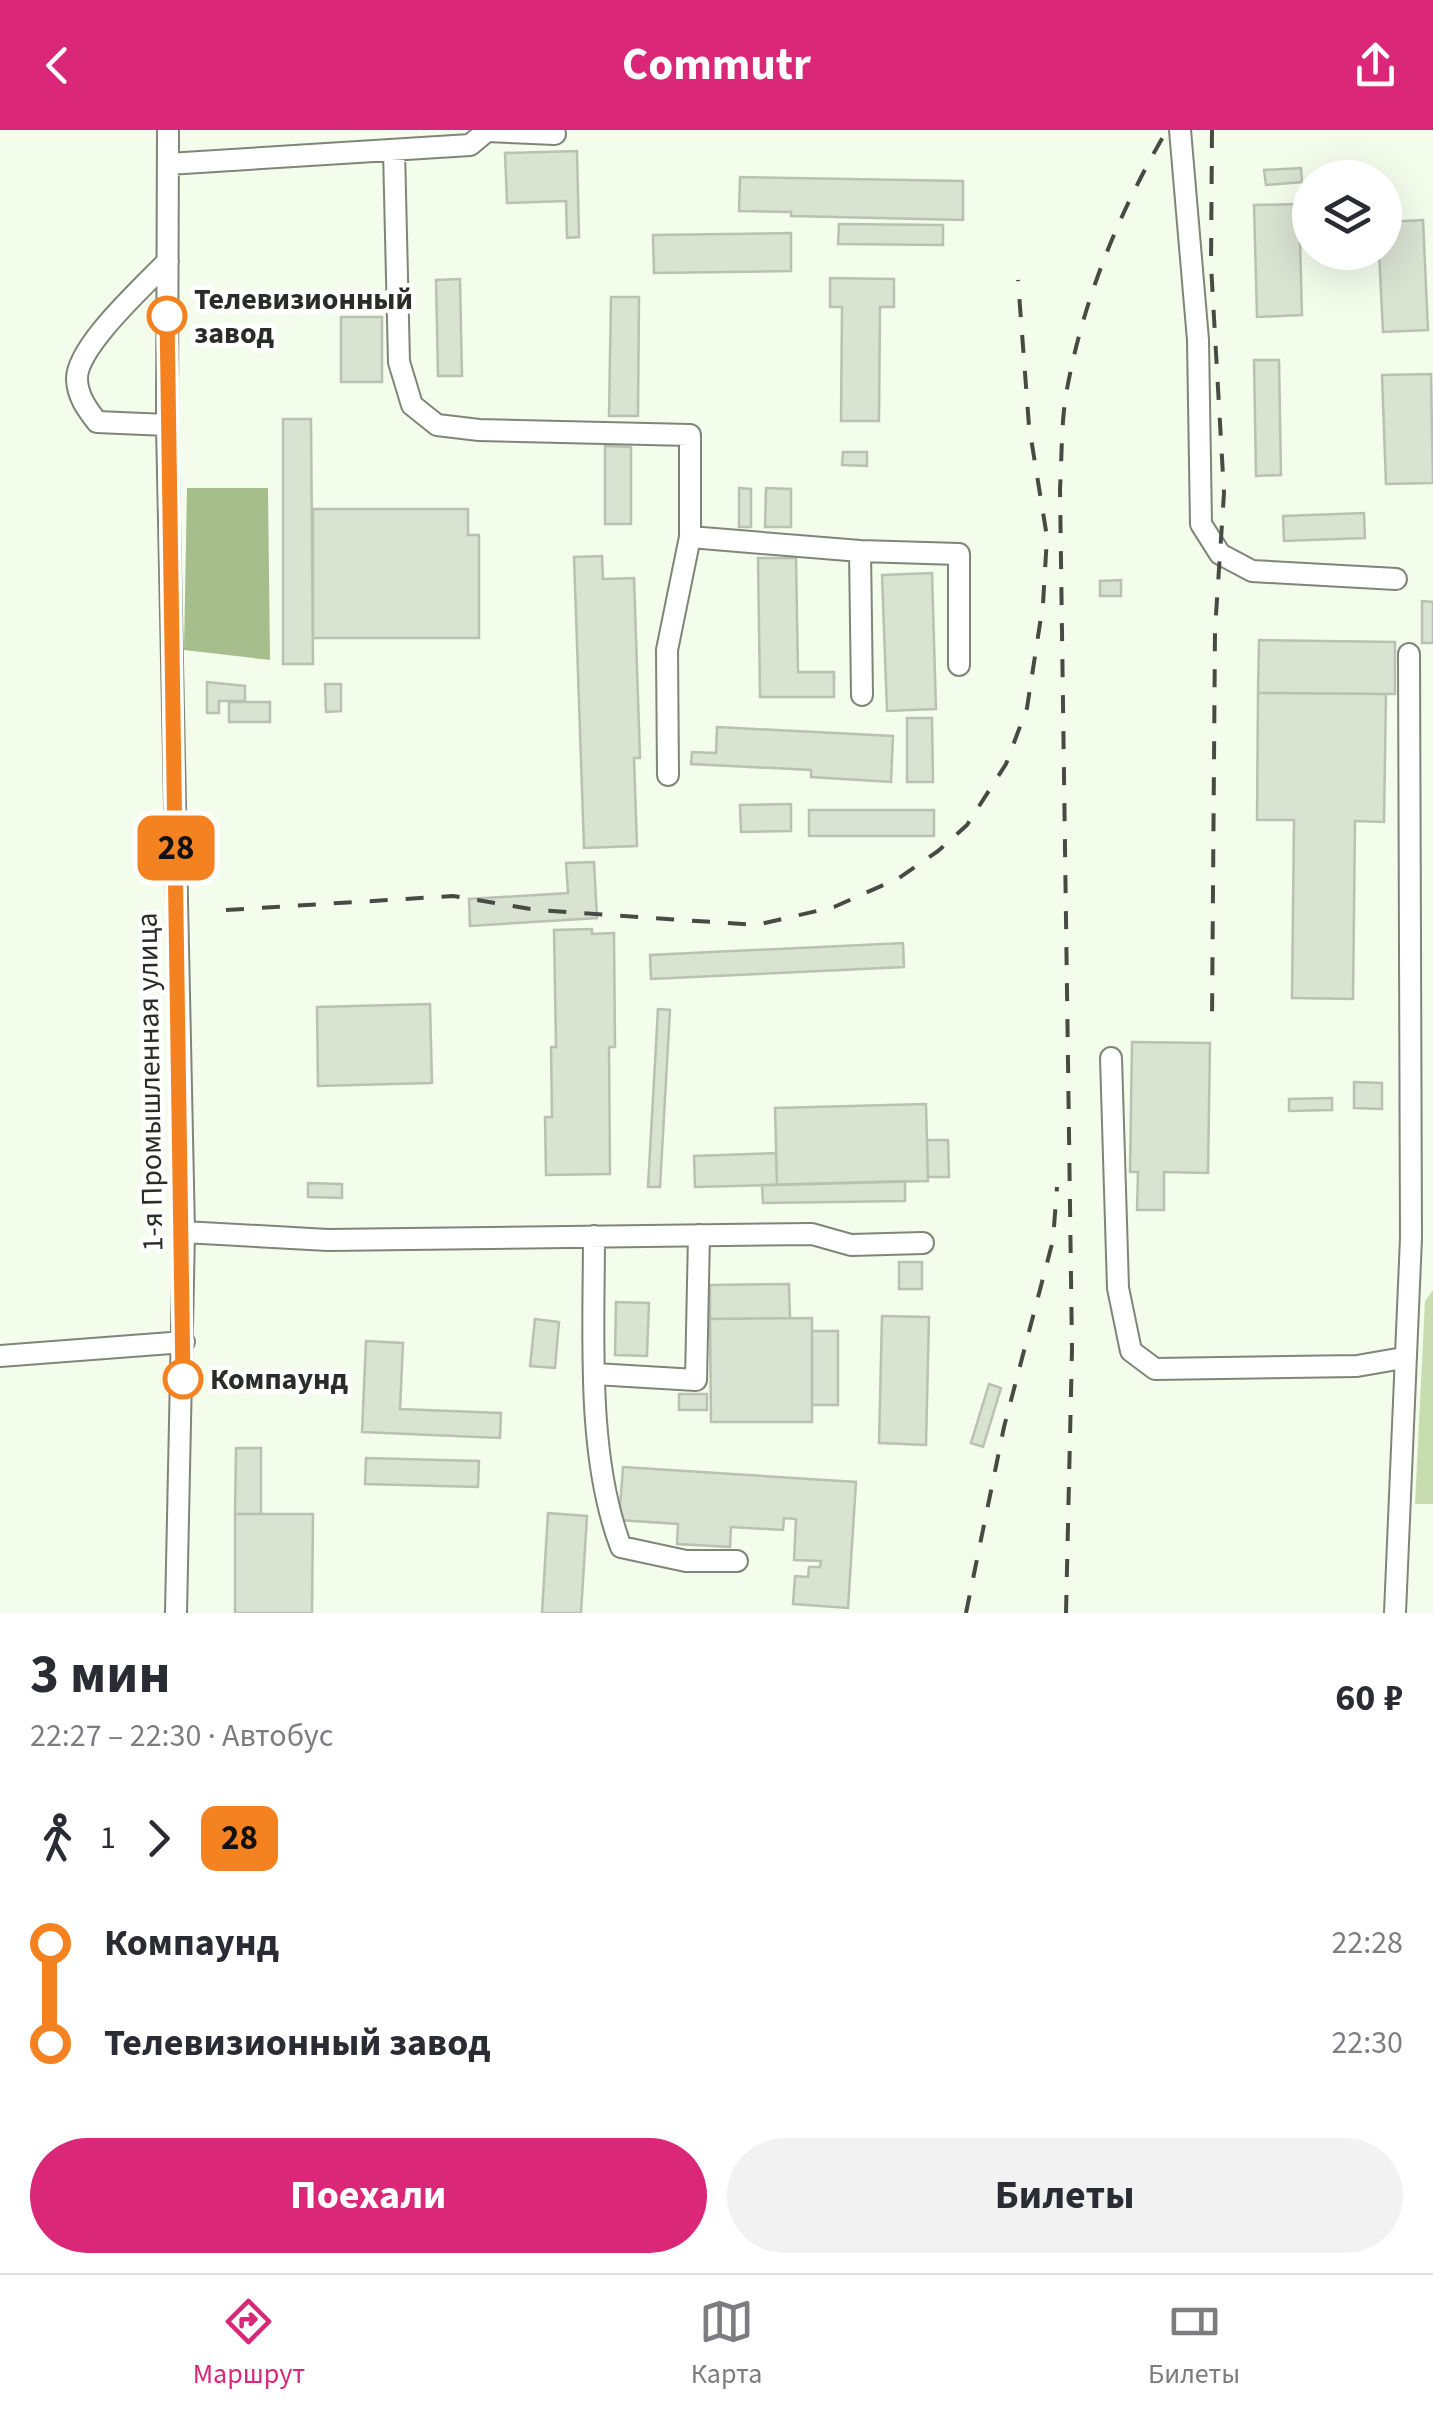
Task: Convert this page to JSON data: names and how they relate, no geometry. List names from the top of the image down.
{
  "streets": {
    "street": ["1-я Промышленная улица"]
  },
  "places": ["Телевизионный завод", "Компаунд"],
  "lines": ["bus line 28"],
  "page": {
    "header": "Commutr",
    "on_map": "28",
    "heading": ["3 мин", "22:27 – 22:30 · Автобус", "60 ₽"],
    "legs": ["1", "28"],
    "list": [
      {
        "name": "Компаунд",
        "value": "22:28"
      },
      {
        "name": "Телевизионный завод",
        "value": "22:30"
      }
    ],
    "buttons": ["Поехали", "Билеты"],
    "tabs": ["Маршрут", "Карта", "Билеты"]
  }
}
